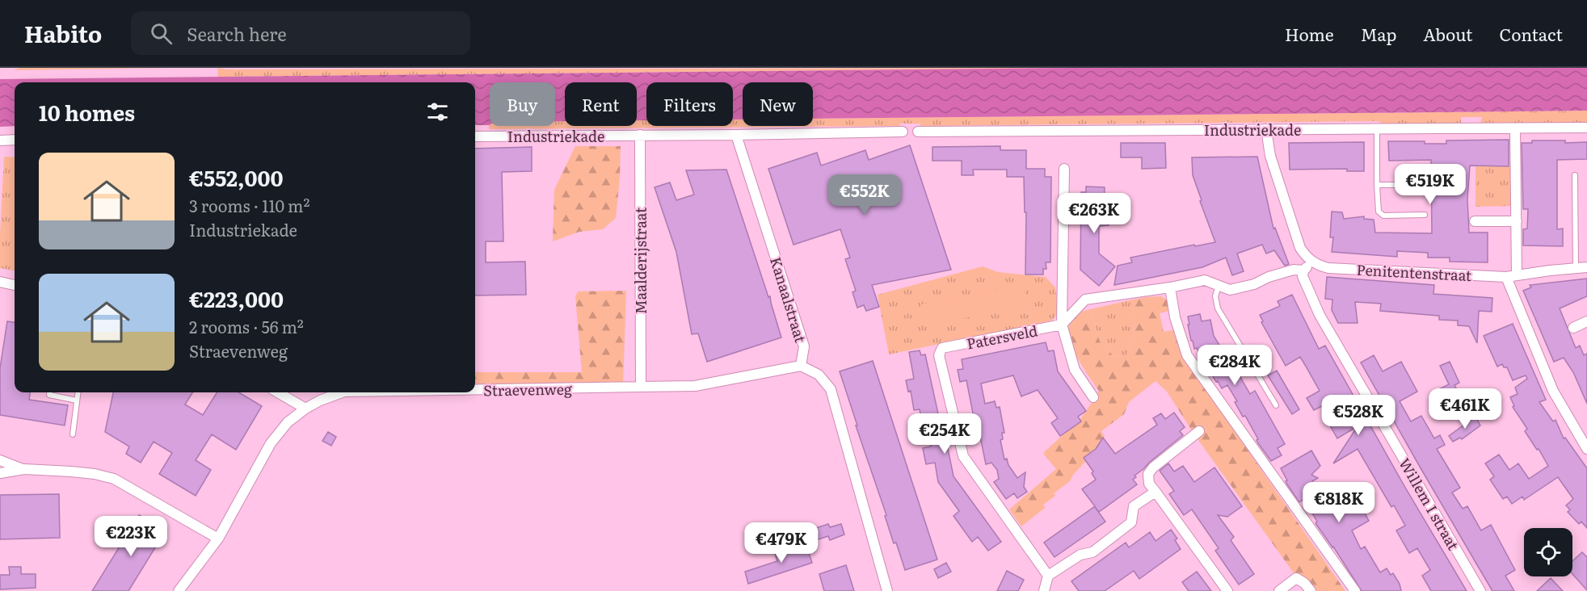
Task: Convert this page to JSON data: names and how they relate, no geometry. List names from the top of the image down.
{
  "streets": {
    "street": [
      "Industriekade",
      "Maalderijstraat",
      "Penitentenstraat",
      "Kanaalstraat",
      "Patersveld",
      "Straevenweg",
      "Willem I straat"
    ]
  },
  "crossings": [
    ["Industriekade", "Maalderijstraat"],
    ["Industriekade", "Kanaalstraat"],
    ["Maalderijstraat", "Straevenweg"],
    ["Kanaalstraat", "Straevenweg"]
  ],
  "page": {
    "header": "Habito",
    "search": "Search here",
    "nav": [
      "Home",
      "Map",
      "About",
      "Contact"
    ],
    "chip": [
      "Buy",
      "Rent",
      "Filters",
      "New"
    ],
    "heading": "10 homes",
    "list": [
      {
        "name": "€552,000",
        "note": "3 rooms · 110 m² · Industriekade"
      },
      {
        "name": "€223,000",
        "note": "2 rooms · 56 m² · Straevenweg"
      }
    ],
    "price": [
      "€519K",
      "€552K",
      "€263K",
      "€284K",
      "€461K",
      "€528K",
      "€254K",
      "€818K",
      "€223K",
      "€479K"
    ]
  }
}
